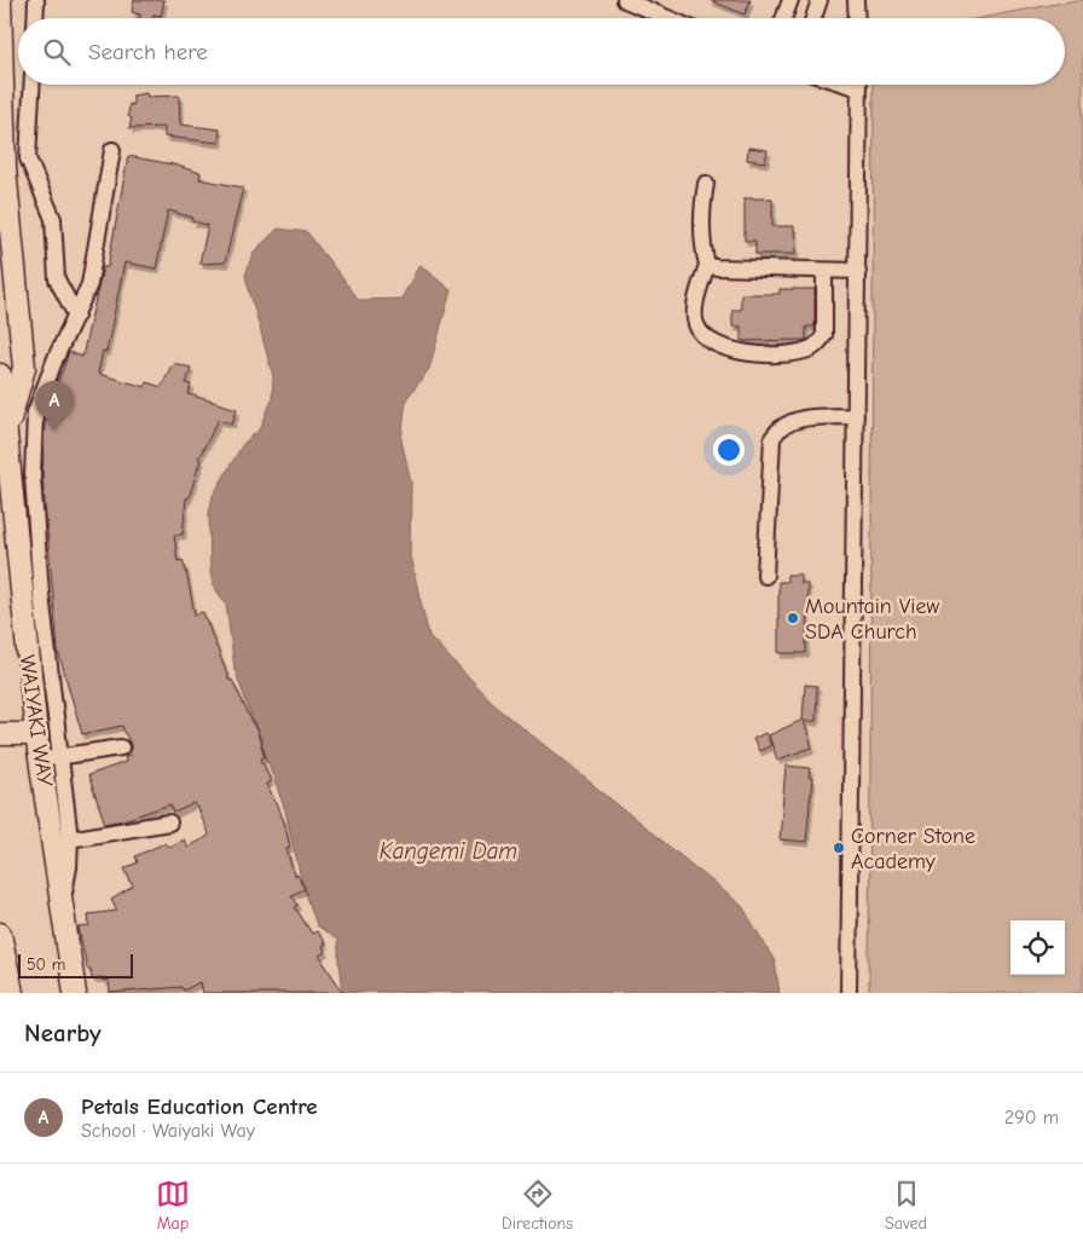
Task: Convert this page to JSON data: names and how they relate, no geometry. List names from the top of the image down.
{
  "streets": {
    "highway": ["WAIYAKI WAY"]
  },
  "water": ["Kangemi Dam"],
  "places": ["Mountain View SDA Church", "Corner Stone Academy"],
  "scale_bar": "50 m",
  "page": {
    "search": "Search here",
    "pins": "A",
    "scale": "50 m",
    "heading": "Nearby",
    "list": [
      {
        "mark": "A",
        "name": "Petals Education Centre",
        "note": "School · Waiyaki Way",
        "value": "290 m"
      }
    ],
    "nav": ["Map", "Directions", "Saved"]
  }
}
